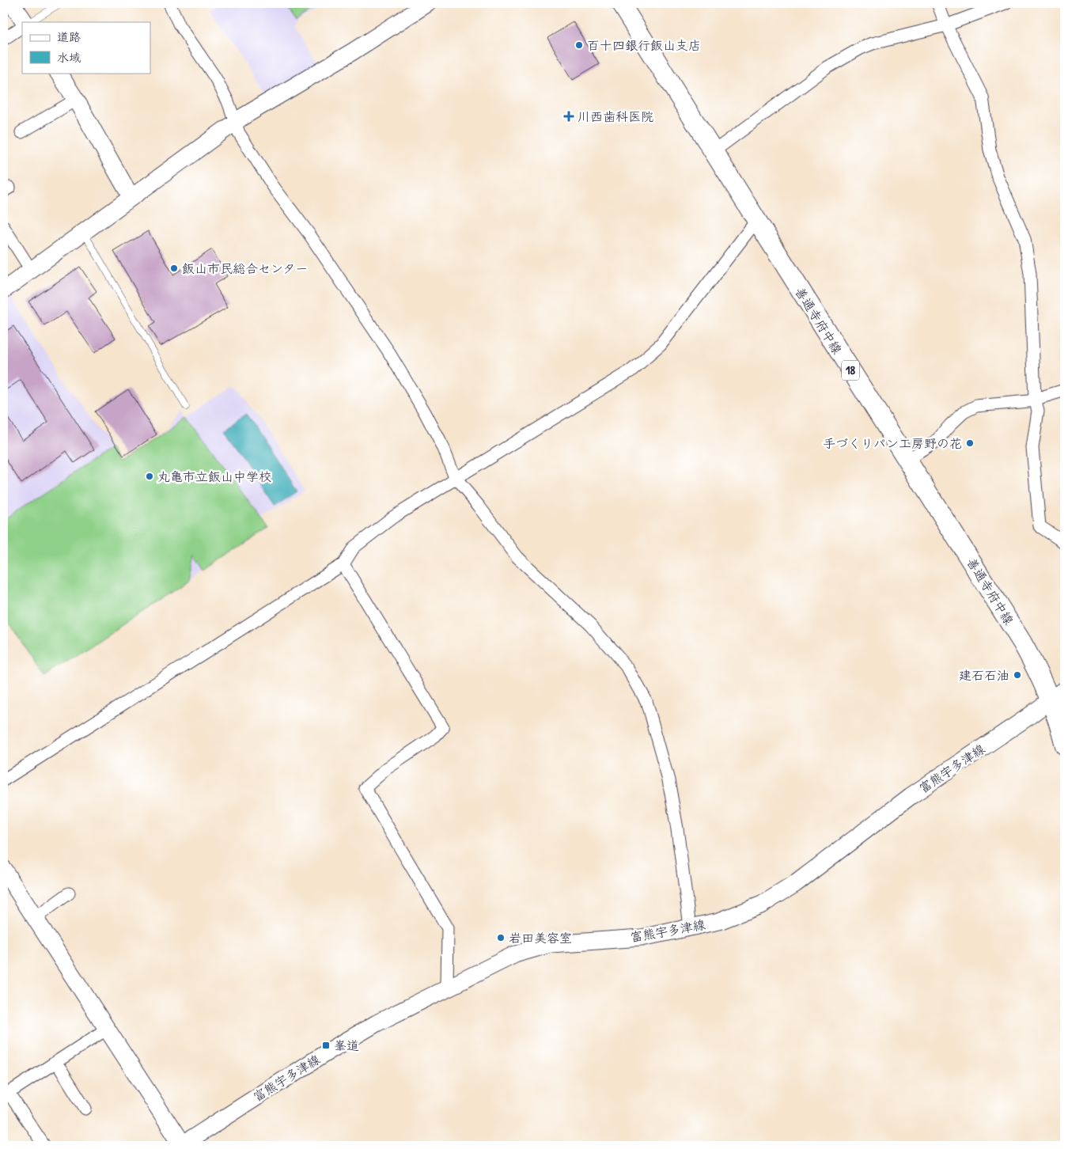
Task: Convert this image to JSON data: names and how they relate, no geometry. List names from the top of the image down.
{
  "streets": {
    "main road": ["善通寺府中線", "18"],
    "street": ["富熊宇多津線"]
  },
  "crossings": [
    ["善通寺府中線", "富熊宇多津線"]
  ],
  "places": {
    "other": [
      "百十四銀行飯山支店",
      "飯山市民総合センター",
      "手づくりパン工房野の花",
      "丸亀市立飯山中学校",
      "建石石油",
      "岩田美容室"
    ],
    "health": ["川西歯科医院"],
    "transit": ["峯道"]
  },
  "legend": ["道路", "水域"]
}
